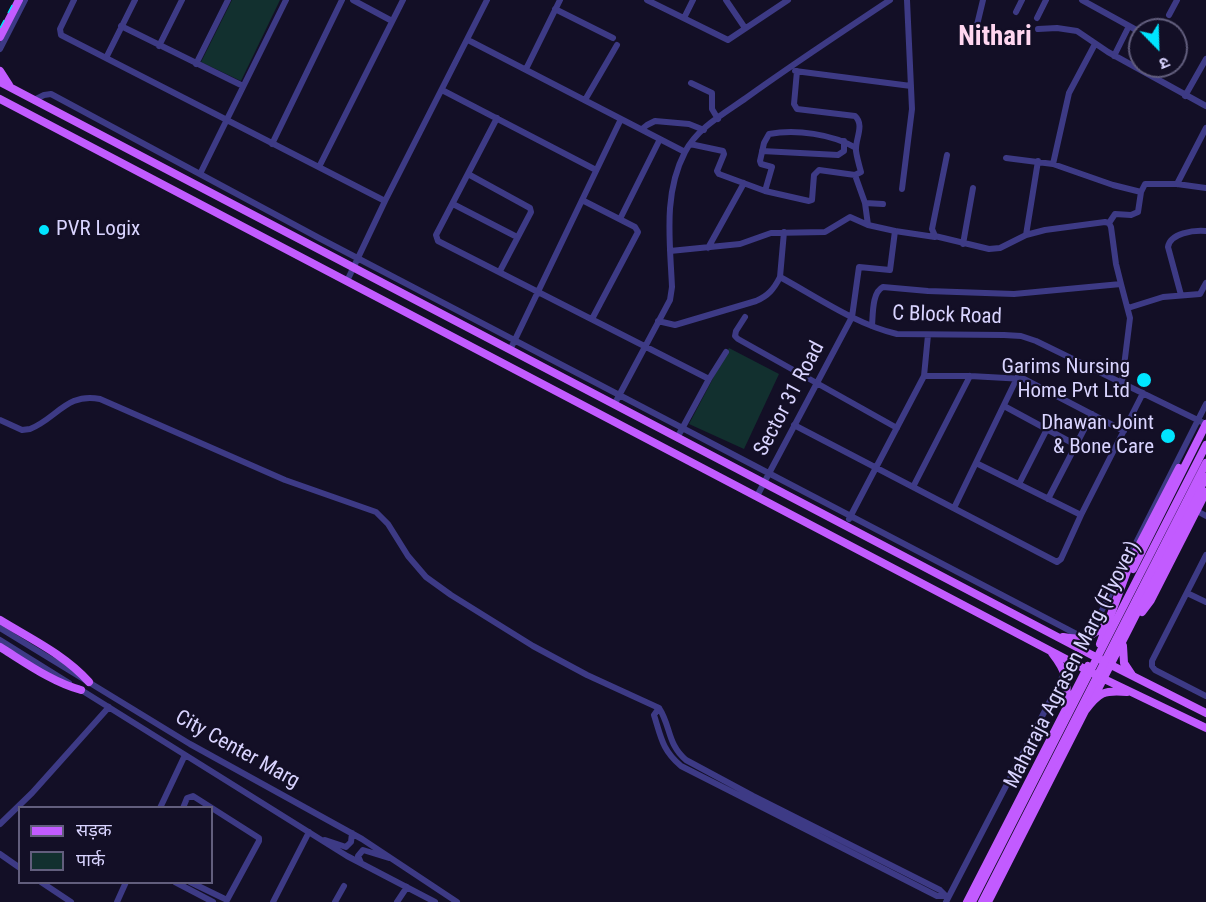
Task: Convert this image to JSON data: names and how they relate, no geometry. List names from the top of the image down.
{
  "streets": {
    "main road": ["Maharaja Agrasen Marg (Flyover)"],
    "street": ["C Block Road", "Sector 31 Road", "City Center Marg"]
  },
  "crossings": [
    ["C Block Road", "Sector 31 Road"]
  ],
  "districts": ["Nithari"],
  "places": ["PVR Logix", "Garims Nursing Home Pvt Ltd", "Dhawan Joint & Bone Care"],
  "legend": ["सड़क", "पार्क"],
  "north": "bottom right"
}
